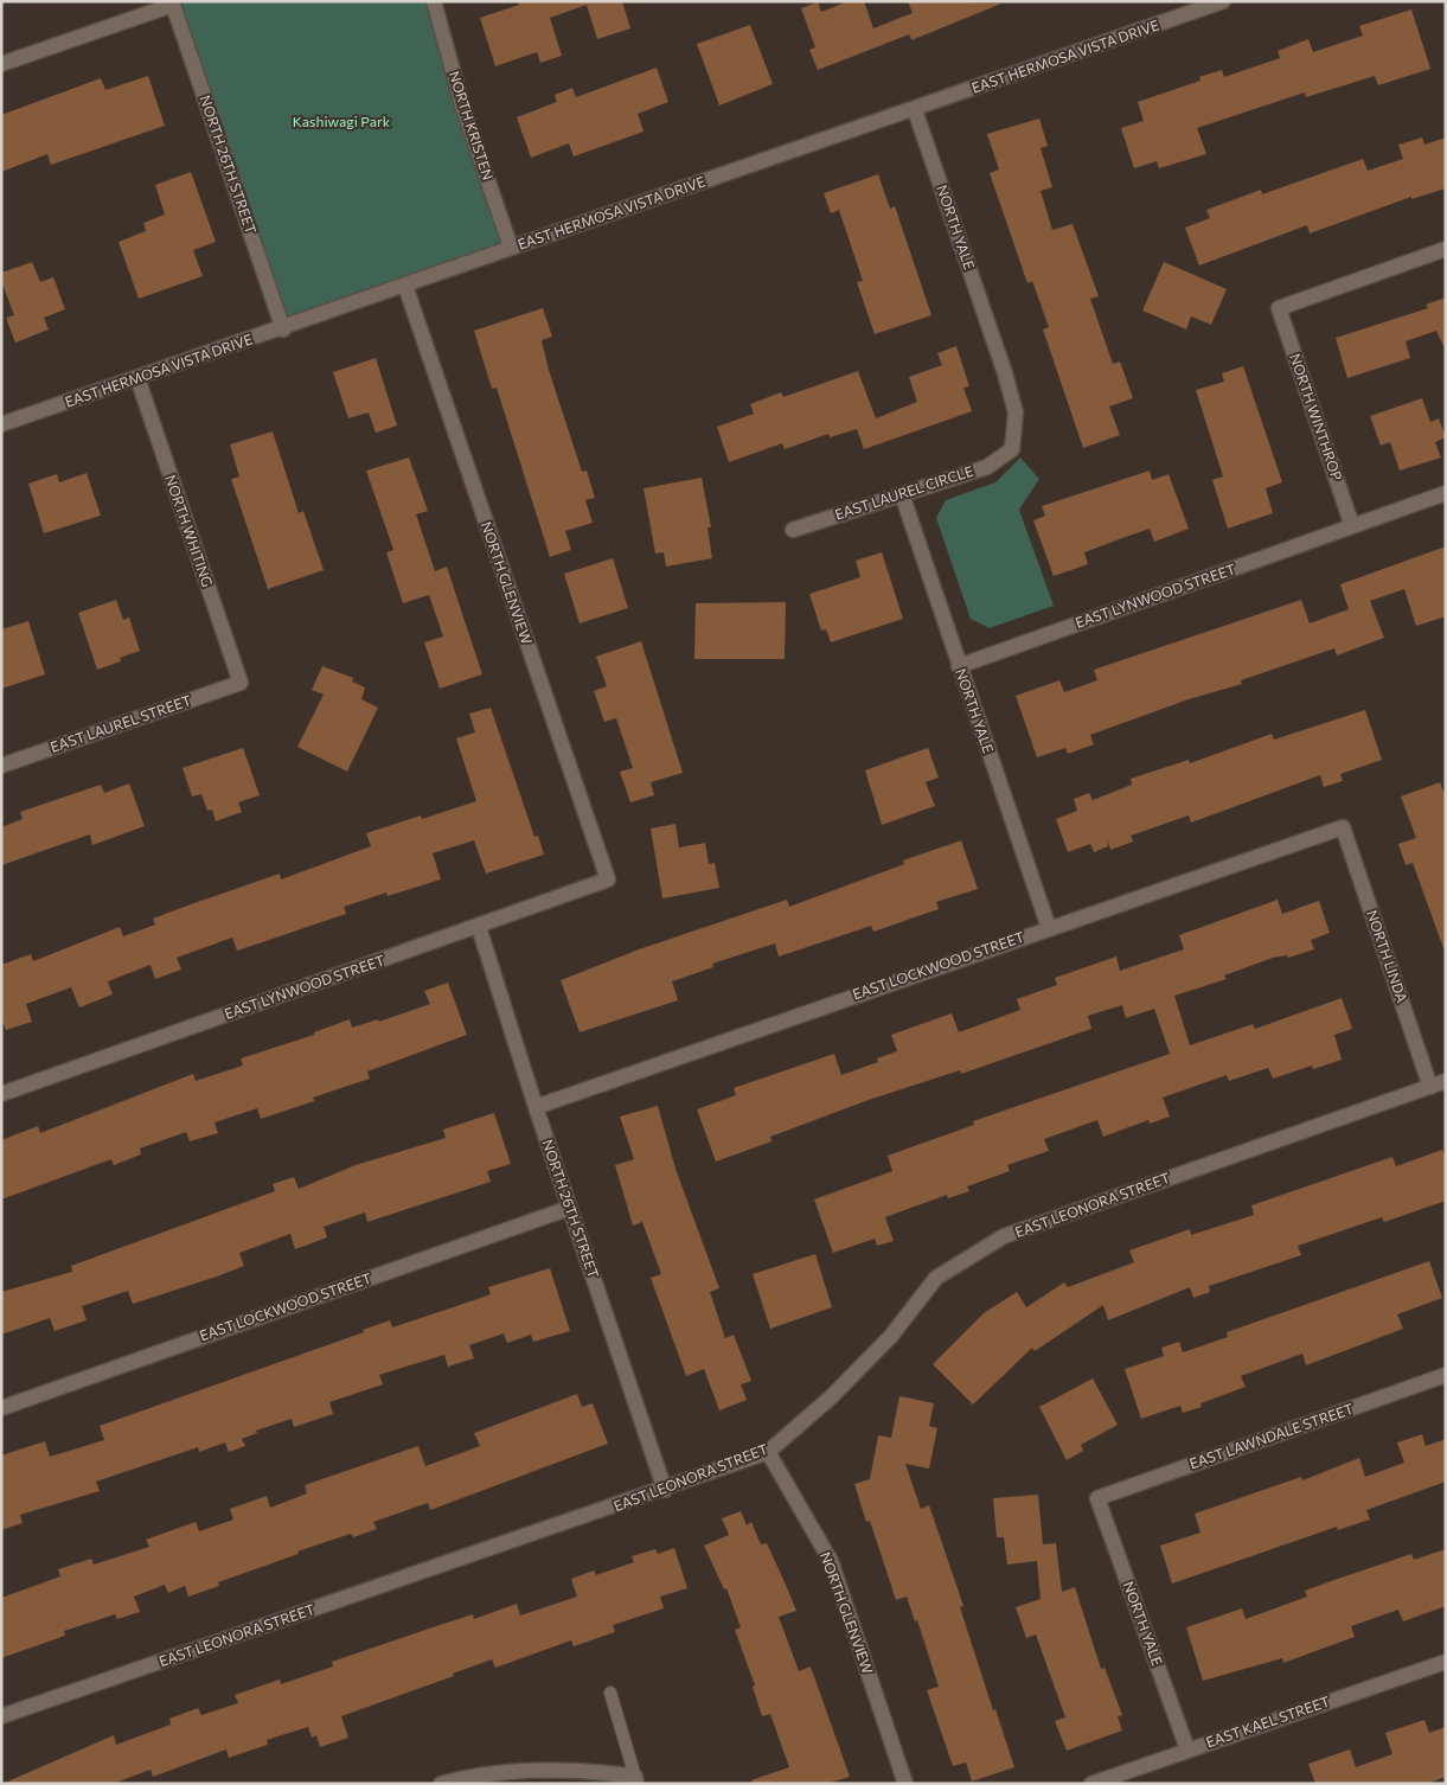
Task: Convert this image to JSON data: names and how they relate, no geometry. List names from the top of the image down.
{
  "streets": {
    "street": [
      "EAST HERMOSA VISTA DRIVE",
      "NORTH KRISTEN",
      "NORTH 26TH STREET",
      "NORTH YALE",
      "NORTH WINTHROP",
      "EAST LAUREL CIRCLE",
      "NORTH WHITING",
      "NORTH GLENVIEW",
      "EAST LYNWOOD STREET",
      "EAST LAUREL STREET",
      "NORTH LINDA",
      "EAST LOCKWOOD STREET",
      "EAST LEONORA STREET",
      "EAST LAWNDALE STREET",
      "EAST KAEL STREET"
    ]
  },
  "crossings": [
    ["EAST HERMOSA VISTA DRIVE", "NORTH KRISTEN"],
    ["EAST HERMOSA VISTA DRIVE", "NORTH 26TH STREET"],
    ["EAST HERMOSA VISTA DRIVE", "NORTH YALE"],
    ["EAST HERMOSA VISTA DRIVE", "NORTH WHITING"],
    ["EAST HERMOSA VISTA DRIVE", "NORTH GLENVIEW"],
    ["NORTH 26TH STREET", "EAST LYNWOOD STREET"],
    ["NORTH 26TH STREET", "EAST LOCKWOOD STREET"],
    ["NORTH 26TH STREET", "EAST LEONORA STREET"],
    ["NORTH YALE", "EAST LAUREL CIRCLE"],
    ["NORTH YALE", "EAST LYNWOOD STREET"],
    ["NORTH YALE", "EAST LOCKWOOD STREET"],
    ["NORTH YALE", "EAST LAWNDALE STREET"],
    ["NORTH YALE", "EAST KAEL STREET"],
    ["NORTH WINTHROP", "EAST LYNWOOD STREET"],
    ["NORTH WHITING", "EAST LAUREL STREET"],
    ["NORTH GLENVIEW", "EAST LYNWOOD STREET"],
    ["NORTH GLENVIEW", "EAST LEONORA STREET"],
    ["NORTH LINDA", "EAST LOCKWOOD STREET"],
    ["NORTH LINDA", "EAST LEONORA STREET"]
  ],
  "parks": ["Kashiwagi Park"]
}
